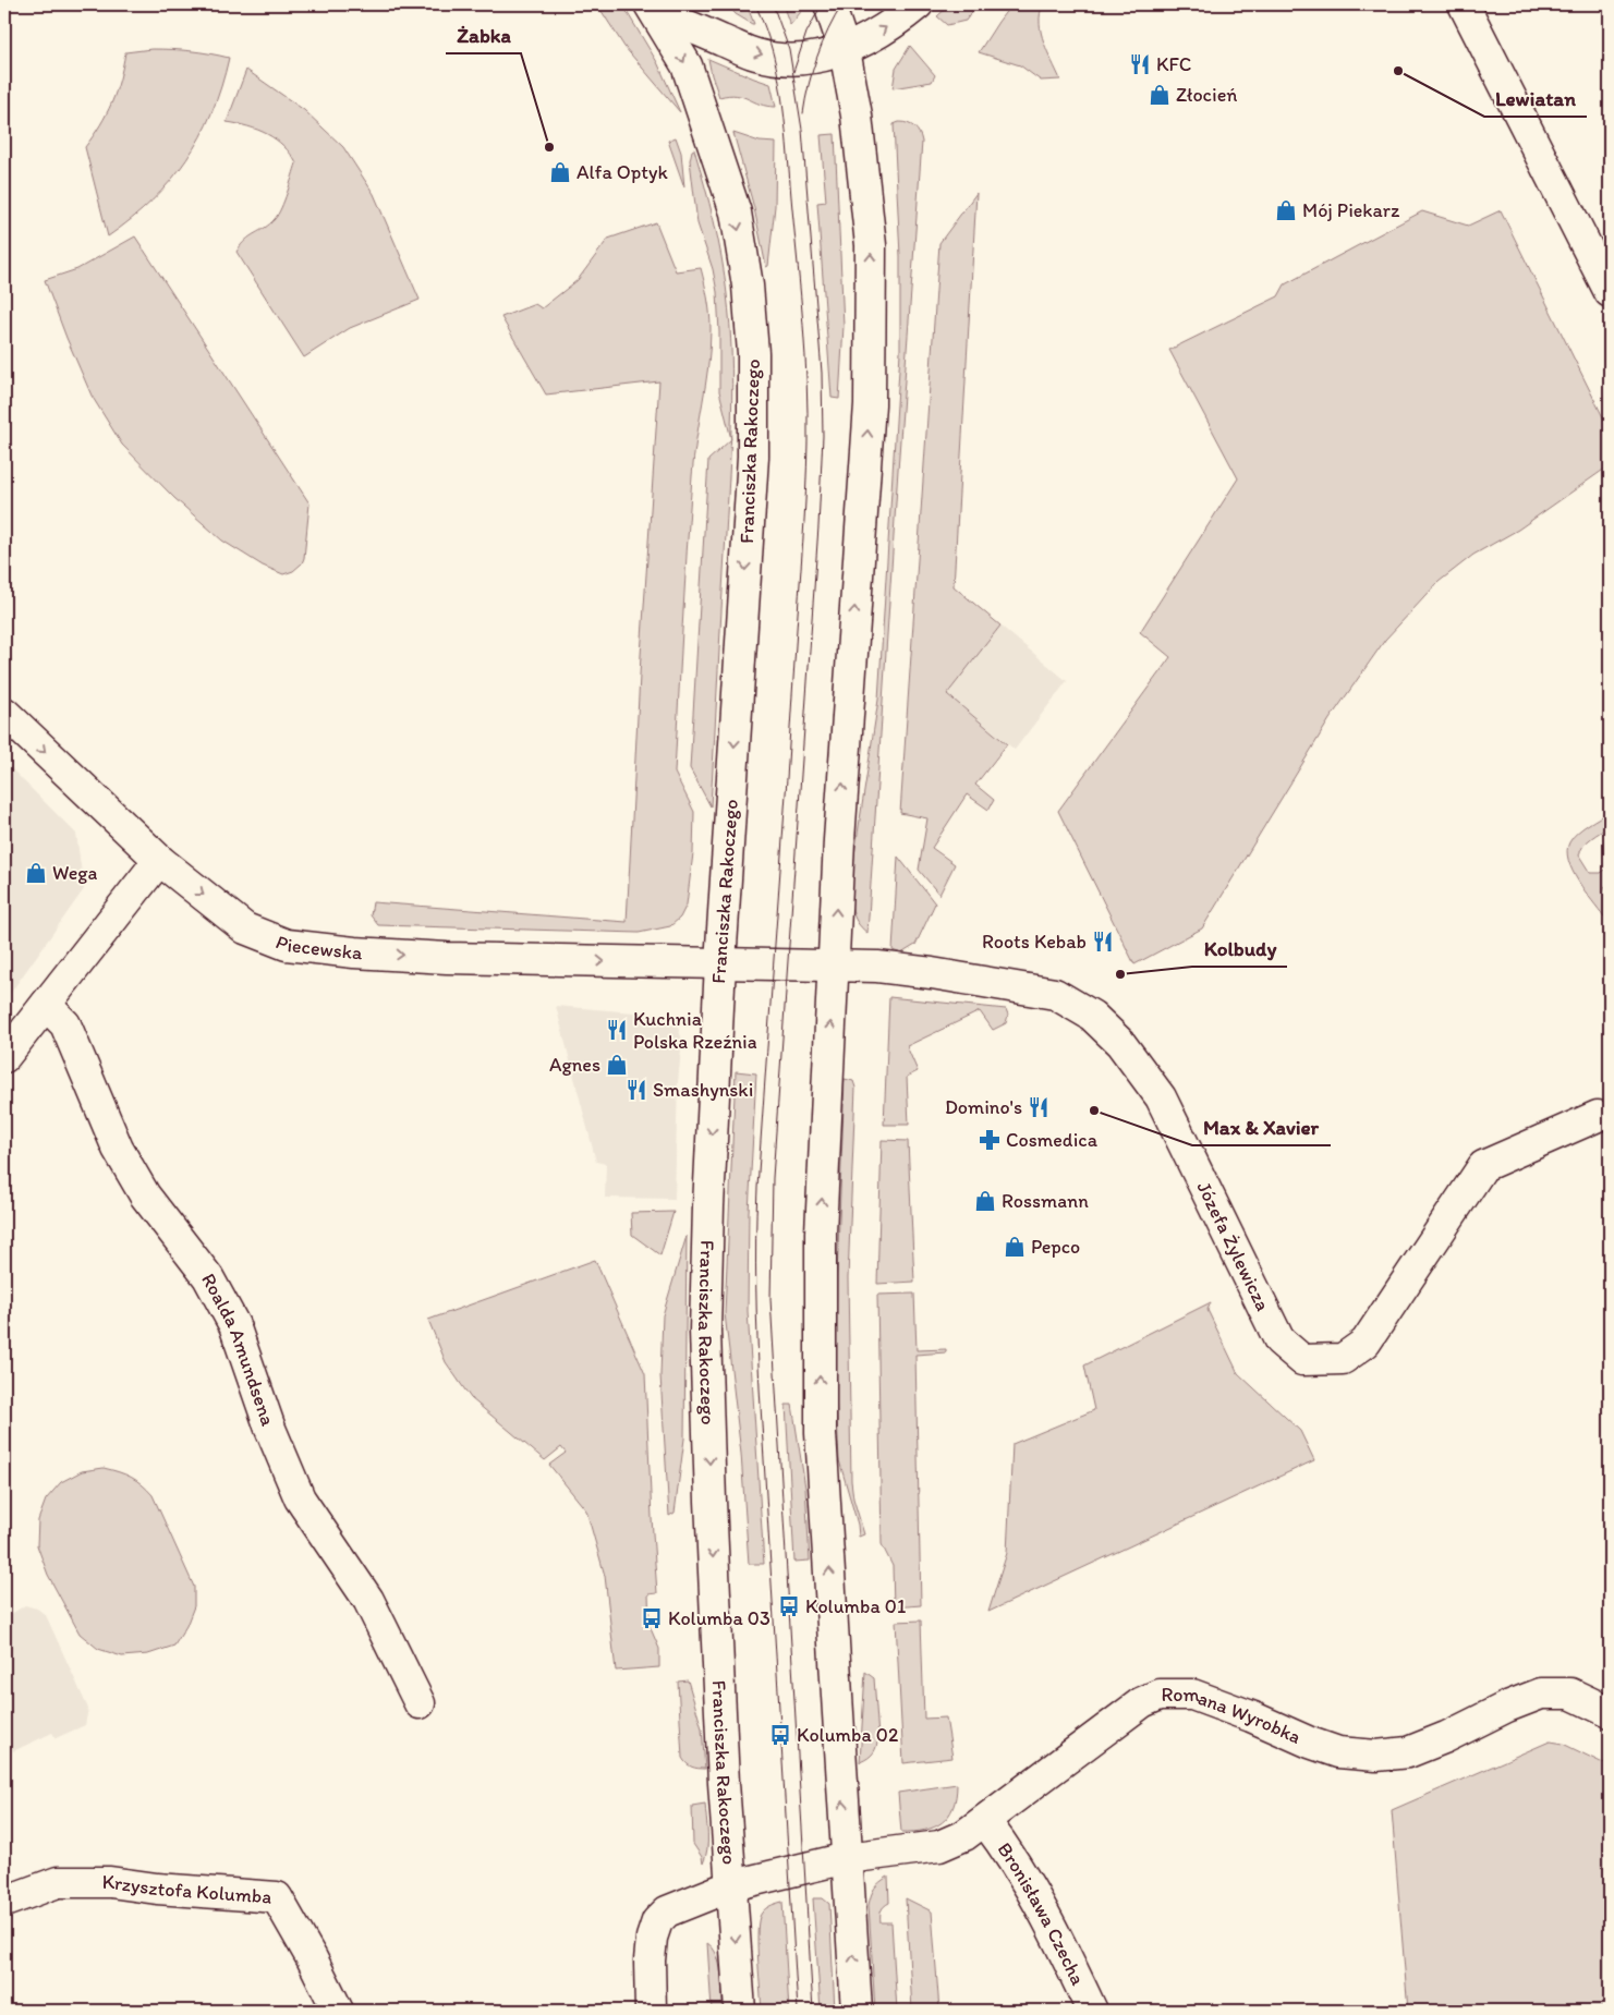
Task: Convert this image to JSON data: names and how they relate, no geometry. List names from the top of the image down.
{
  "streets": {
    "street": [
      "Franciszka Rakoczego",
      "Piecewska",
      "Józefa Żylewicza",
      "Roalda Amundsena",
      "Romana Wyrobka",
      "Krzysztofa Kolumba",
      "Bronisława Czecha"
    ]
  },
  "crossings": [
    ["Franciszka Rakoczego", "Piecewska"],
    ["Franciszka Rakoczego", "Romana Wyrobka"],
    ["Piecewska", "Józefa Żylewicza"],
    ["Romana Wyrobka", "Bronisława Czecha"]
  ],
  "one_way": ["Piecewska"],
  "places": {
    "restaurant": [
      "KFC",
      "Roots Kebab",
      "Kuchnia Polska Rzeźnia",
      "Smashynski",
      "Domino's"
    ],
    "other": [
      "Lewiatan",
      "Żabka",
      "Kolbudy",
      "Max & Xavier"
    ],
    "shop": [
      "Złocień",
      "Alfa Optyk",
      "Mój Piekarz",
      "Wega",
      "Agnes",
      "Rossmann",
      "Pepco"
    ],
    "pharmacy": ["Cosmedica"],
    "bus stop": ["Kolumba 01", "Kolumba 03", "Kolumba 02"]
  }
}
